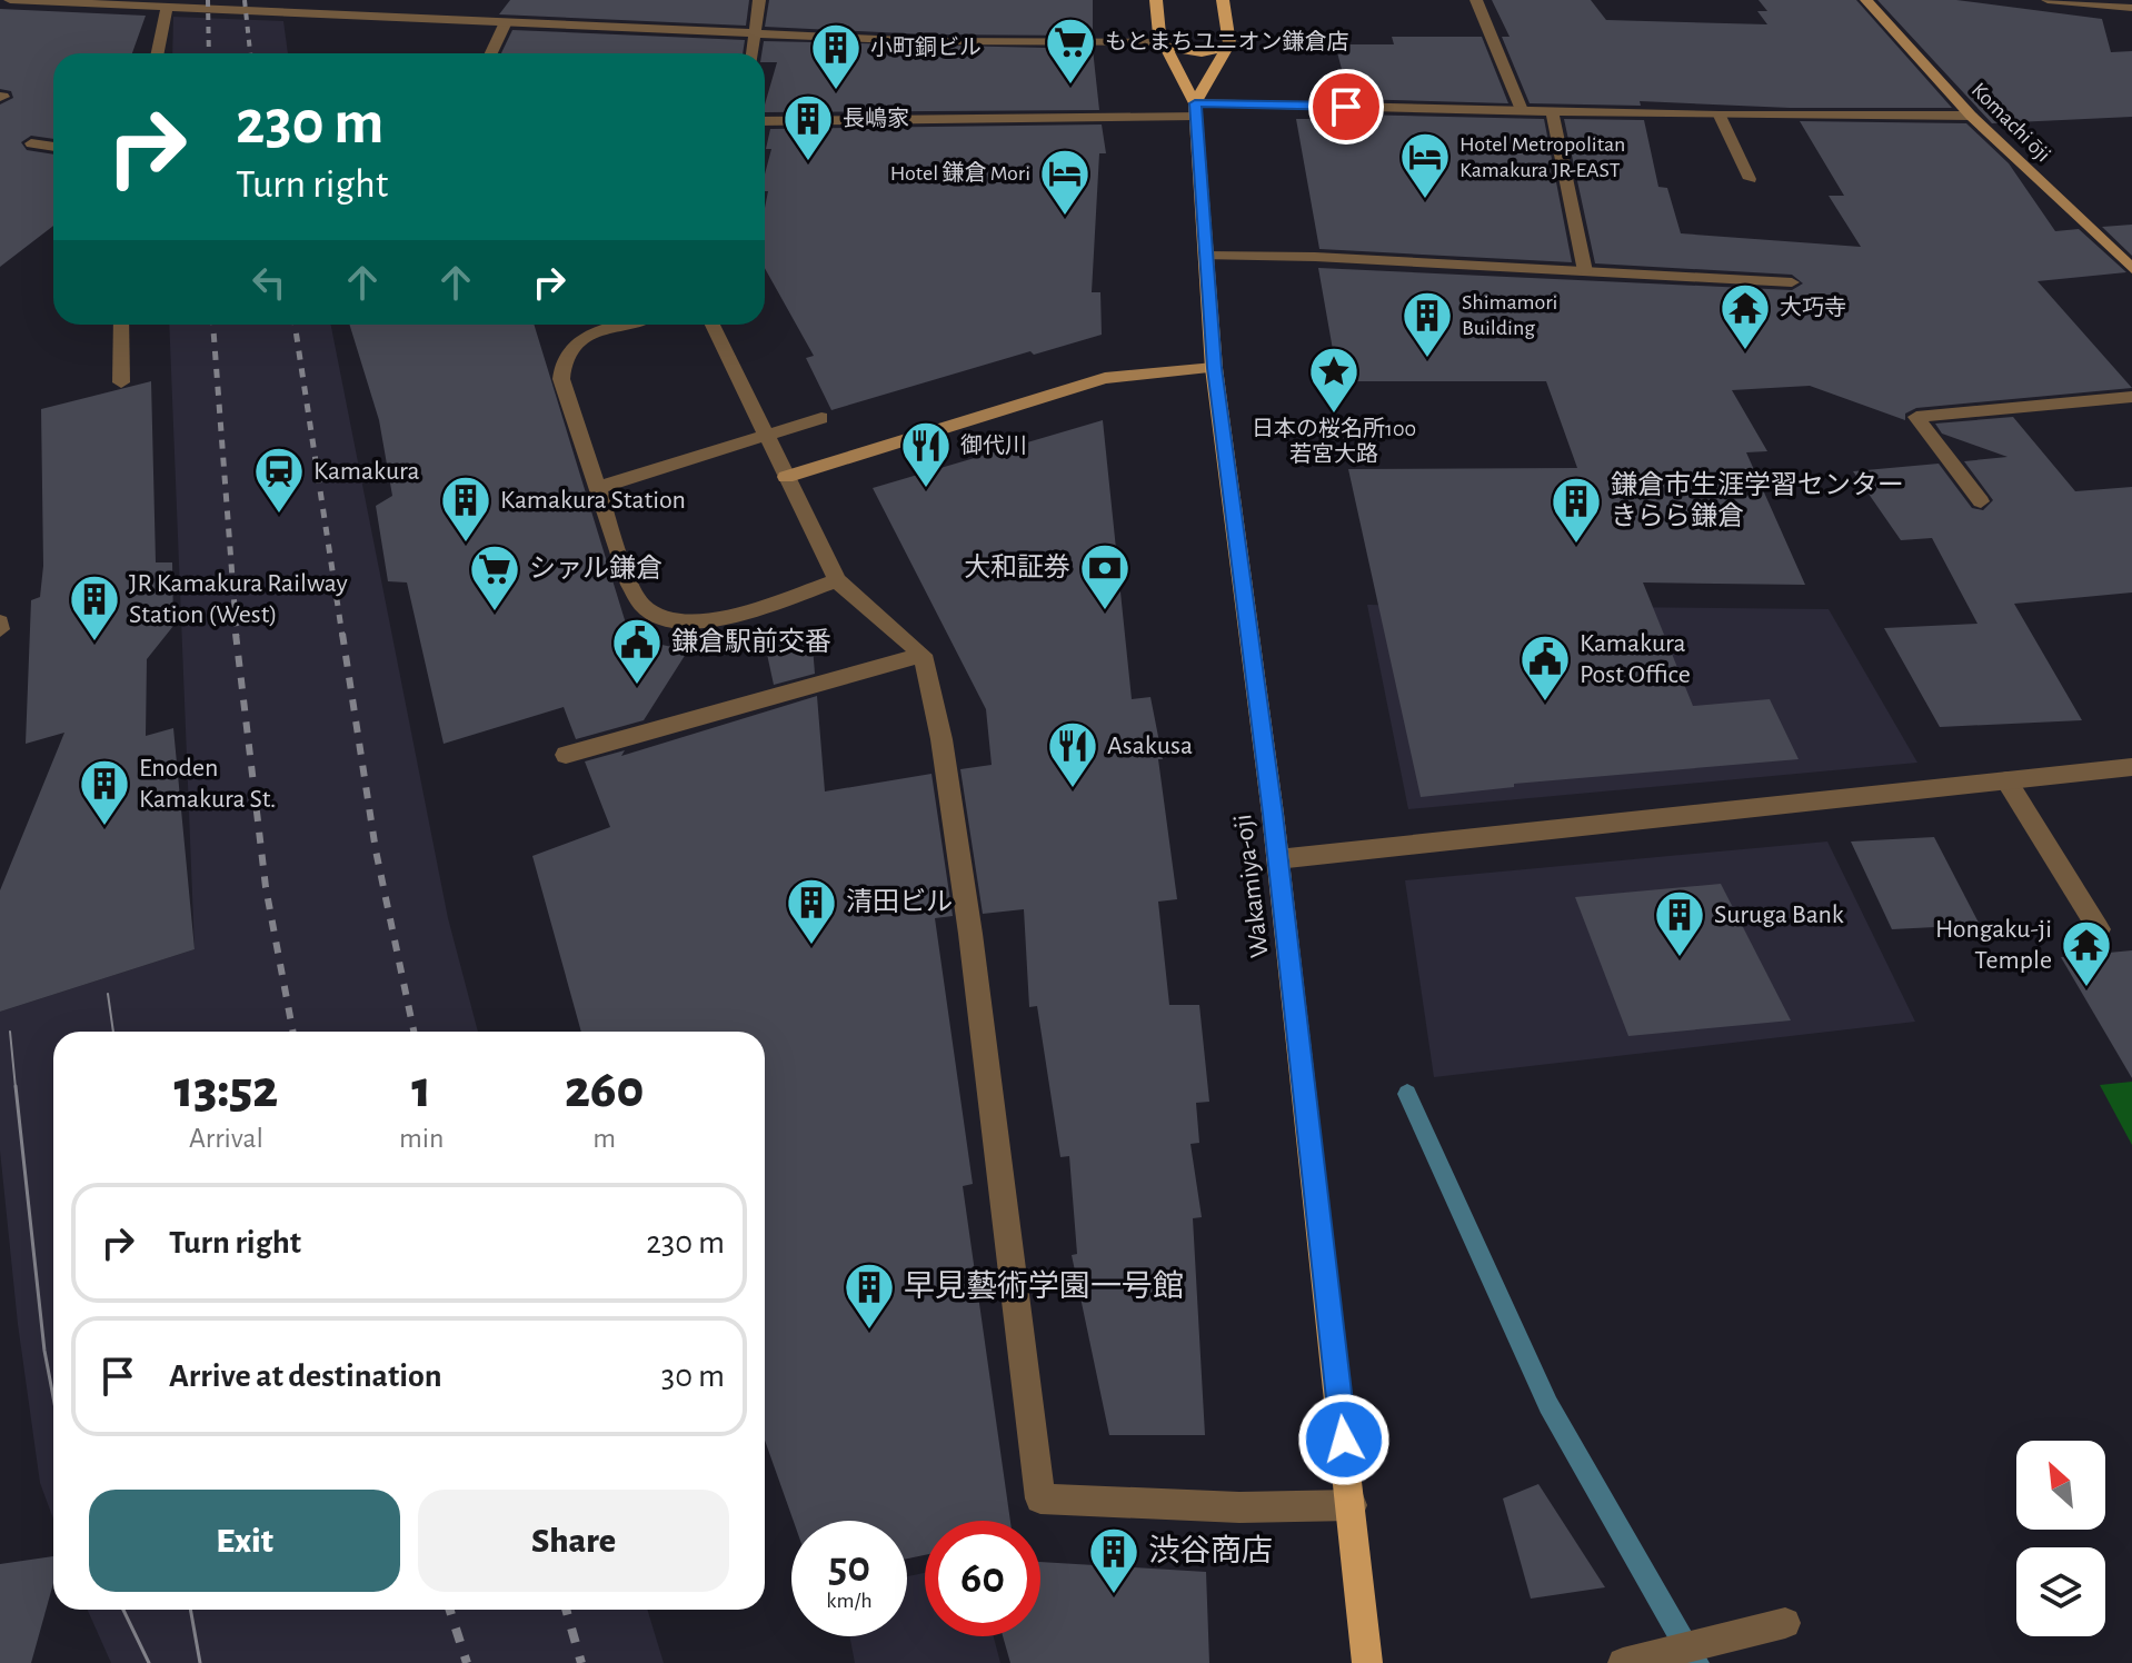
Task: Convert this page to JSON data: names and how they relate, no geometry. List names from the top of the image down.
{
  "streets": {
    "main road": ["Wakamiya-oji"],
    "street": ["Komachi ōji"]
  },
  "places": {
    "supermarket": ["もとまちユニオン鎌倉店", "シァル鎌倉"],
    "building": [
      "小町銅ビル",
      "長嶋家",
      "Shimamori Building",
      "Kamakura Station",
      "鎌倉市生涯学習センター きらら鎌倉",
      "JR Kamakura Railway Station (West)",
      "Enoden Kamakura St.",
      "清田ビル",
      "Suruga Bank",
      "早見藝術学園一号館",
      "渋谷商店"
    ],
    "hotel": ["Hotel Metropolitan Kamakura JR-EAST", "Hotel 鎌倉 Mori"],
    "temple": ["大巧寺", "Hongaku-ji Temple"],
    "place": ["日本の桜名所100 若宮大路"],
    "restaurant": ["御代川", "Asakusa"],
    "station": ["Kamakura"],
    "bank": ["大和証券"],
    "public building": ["鎌倉駅前交番", "Kamakura Post Office"]
  },
  "north": "top left",
  "page": {
    "turn": ["230 m", "Turn right"],
    "eta": [
      "13:52",
      "Arrival",
      "1",
      "min",
      "260",
      "m"
    ],
    "list": [
      {
        "name": "Turn right",
        "value": "230 m"
      },
      {
        "name": "Arrive at destination",
        "value": "30 m"
      }
    ],
    "buttons": ["Exit", "Share"],
    "speed": "50 km/h",
    "limit": "60"
  }
}
